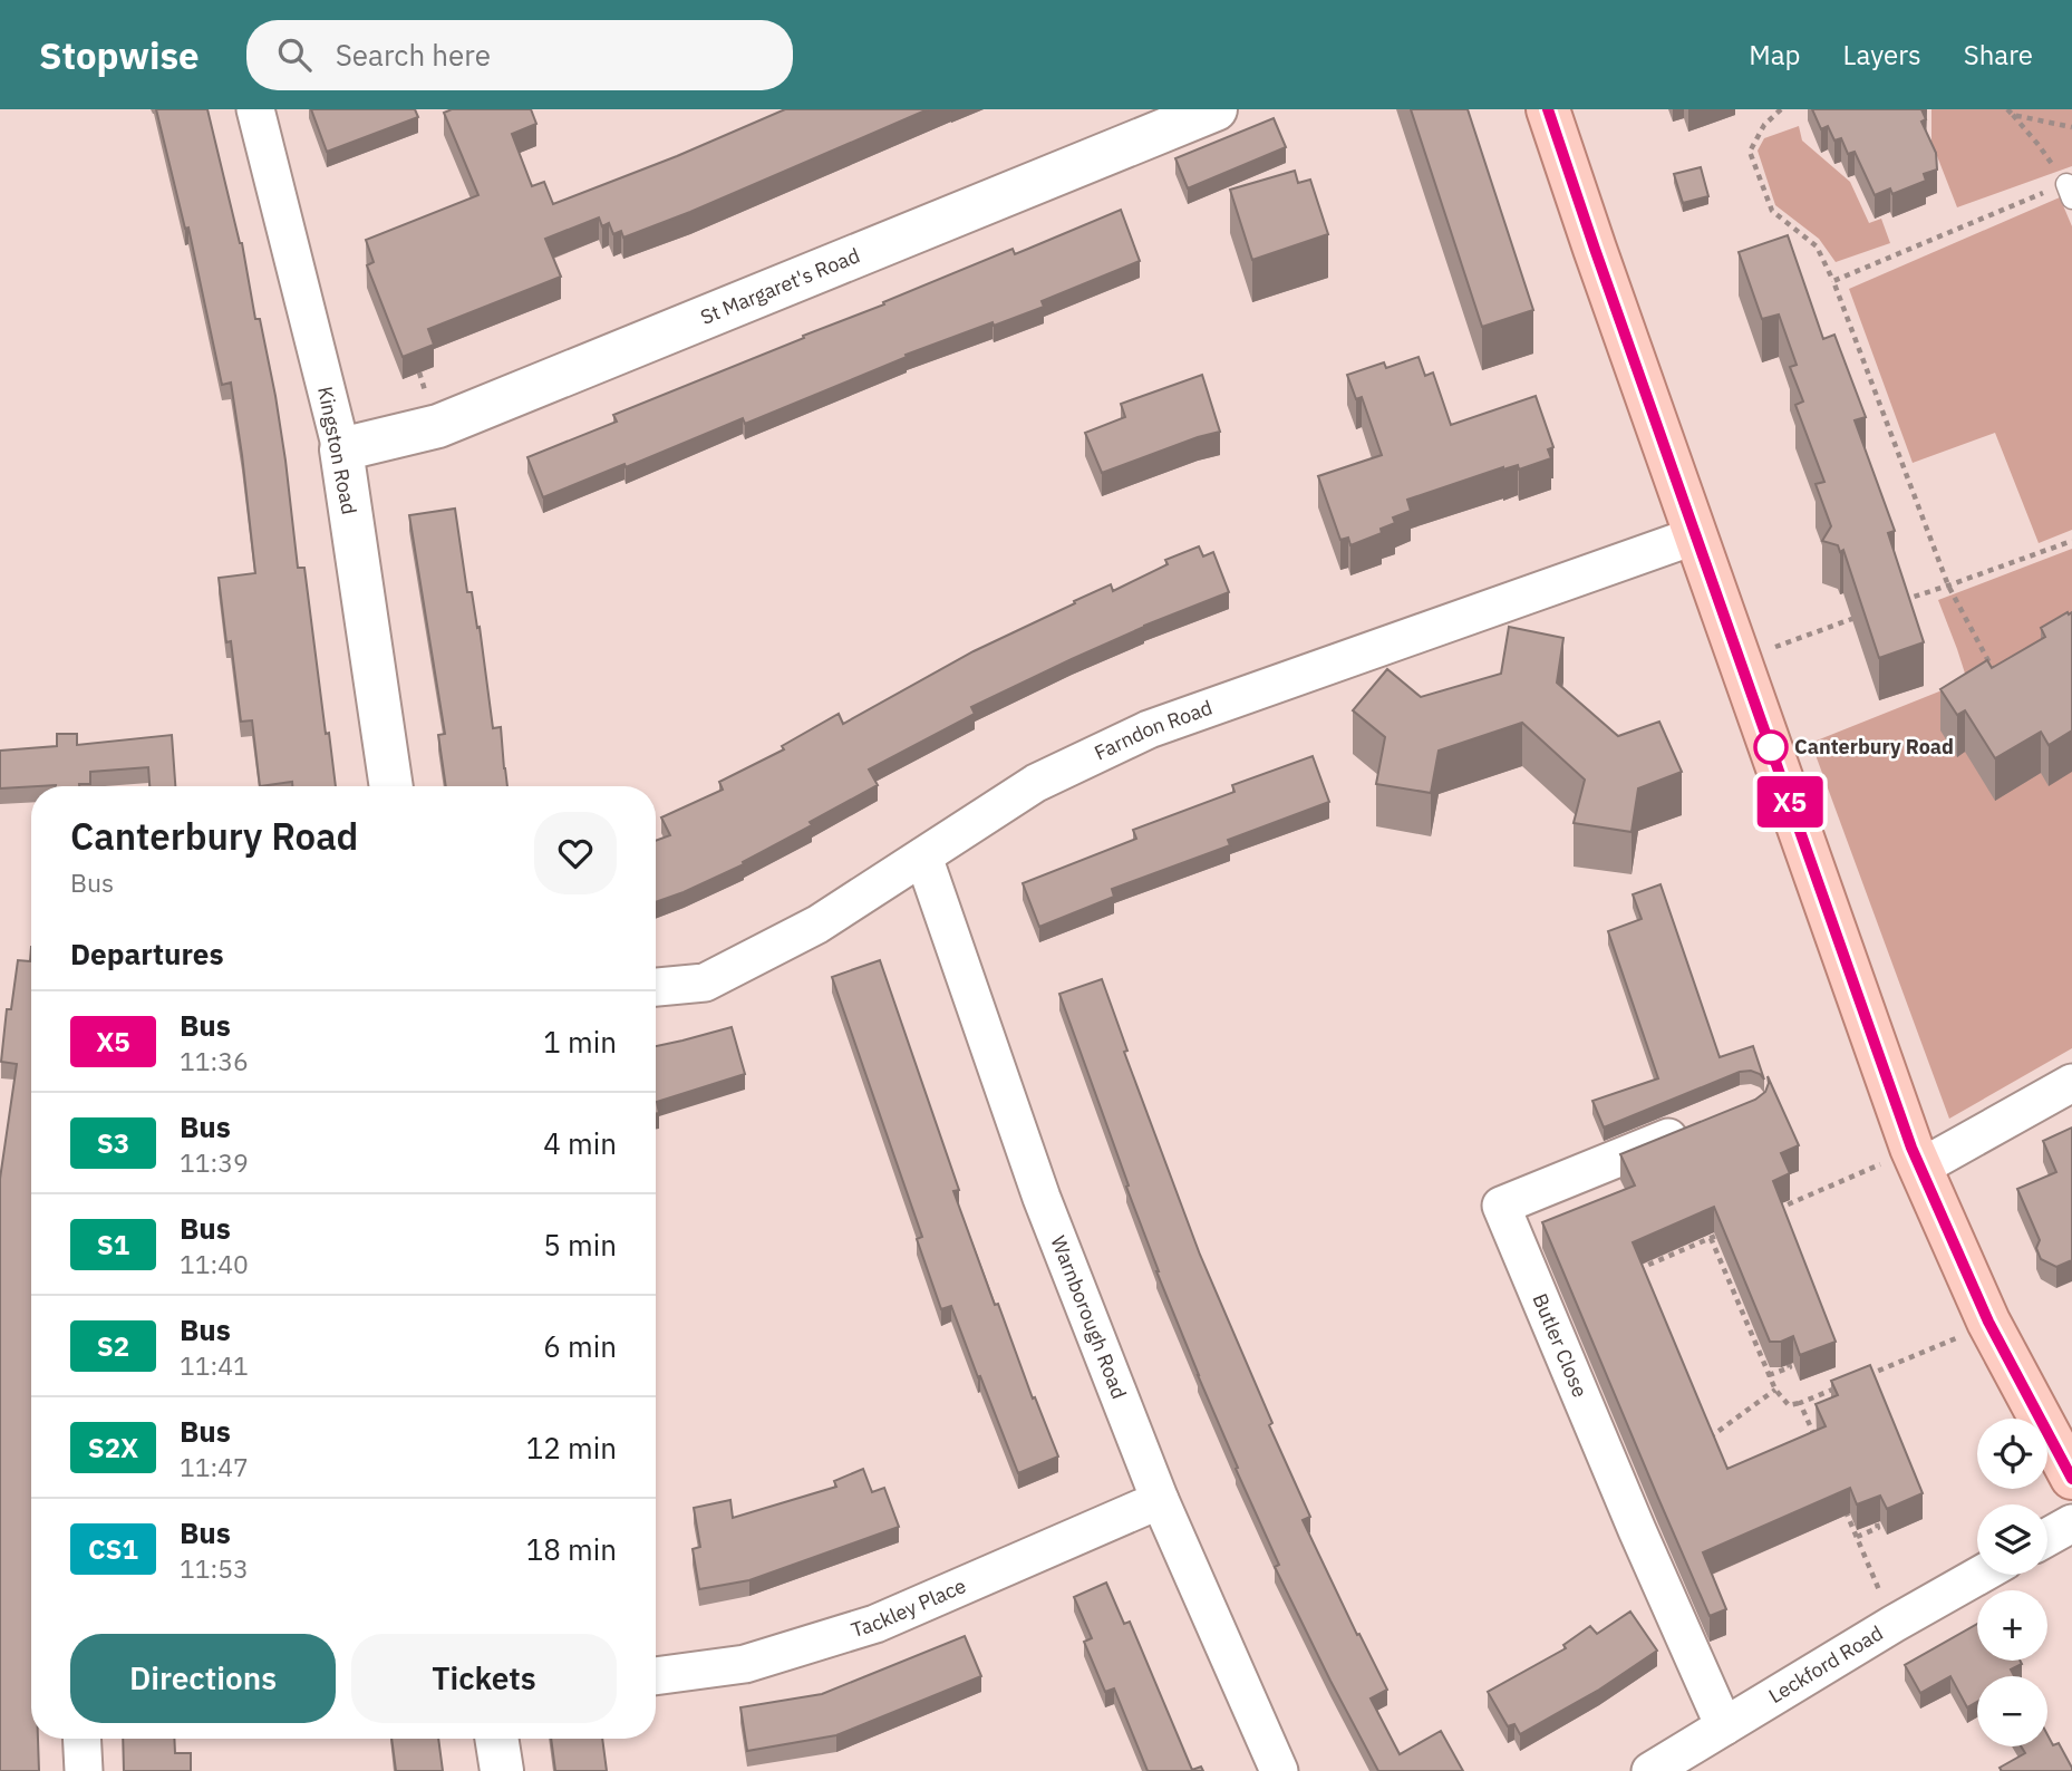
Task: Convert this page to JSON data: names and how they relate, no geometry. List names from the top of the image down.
{
  "streets": {
    "street": [
      "St Margaret's Road",
      "Kingston Road",
      "Farndon Road",
      "Warnborough Road",
      "Butler Close",
      "Tackley Place",
      "Leckford Road"
    ]
  },
  "crossings": [
    ["St Margaret's Road", "Kingston Road"],
    ["Farndon Road", "Warnborough Road"],
    ["Warnborough Road", "Tackley Place"],
    ["Butler Close", "Leckford Road"]
  ],
  "places": ["Canterbury Road"],
  "lines": ["bus line X5"],
  "page": {
    "header": "Stopwise",
    "search": "Search here",
    "nav": ["Map", "Layers", "Share"],
    "on_map": "X5",
    "heading": [
      ["Canterbury Road", "Bus"],
      "Departures"
    ],
    "list": [
      {
        "mark": "X5",
        "name": "Bus",
        "note": "11:36",
        "value": "1 min"
      },
      {
        "mark": "S3",
        "name": "Bus",
        "note": "11:39",
        "value": "4 min"
      },
      {
        "mark": "S1",
        "name": "Bus",
        "note": "11:40",
        "value": "5 min"
      },
      {
        "mark": "S2",
        "name": "Bus",
        "note": "11:41",
        "value": "6 min"
      },
      {
        "mark": "S2X",
        "name": "Bus",
        "note": "11:47",
        "value": "12 min"
      },
      {
        "mark": "CS1",
        "name": "Bus",
        "note": "11:53",
        "value": "18 min"
      }
    ],
    "map_buttons": ["+", "−"],
    "buttons": ["Directions", "Tickets"]
  }
}
